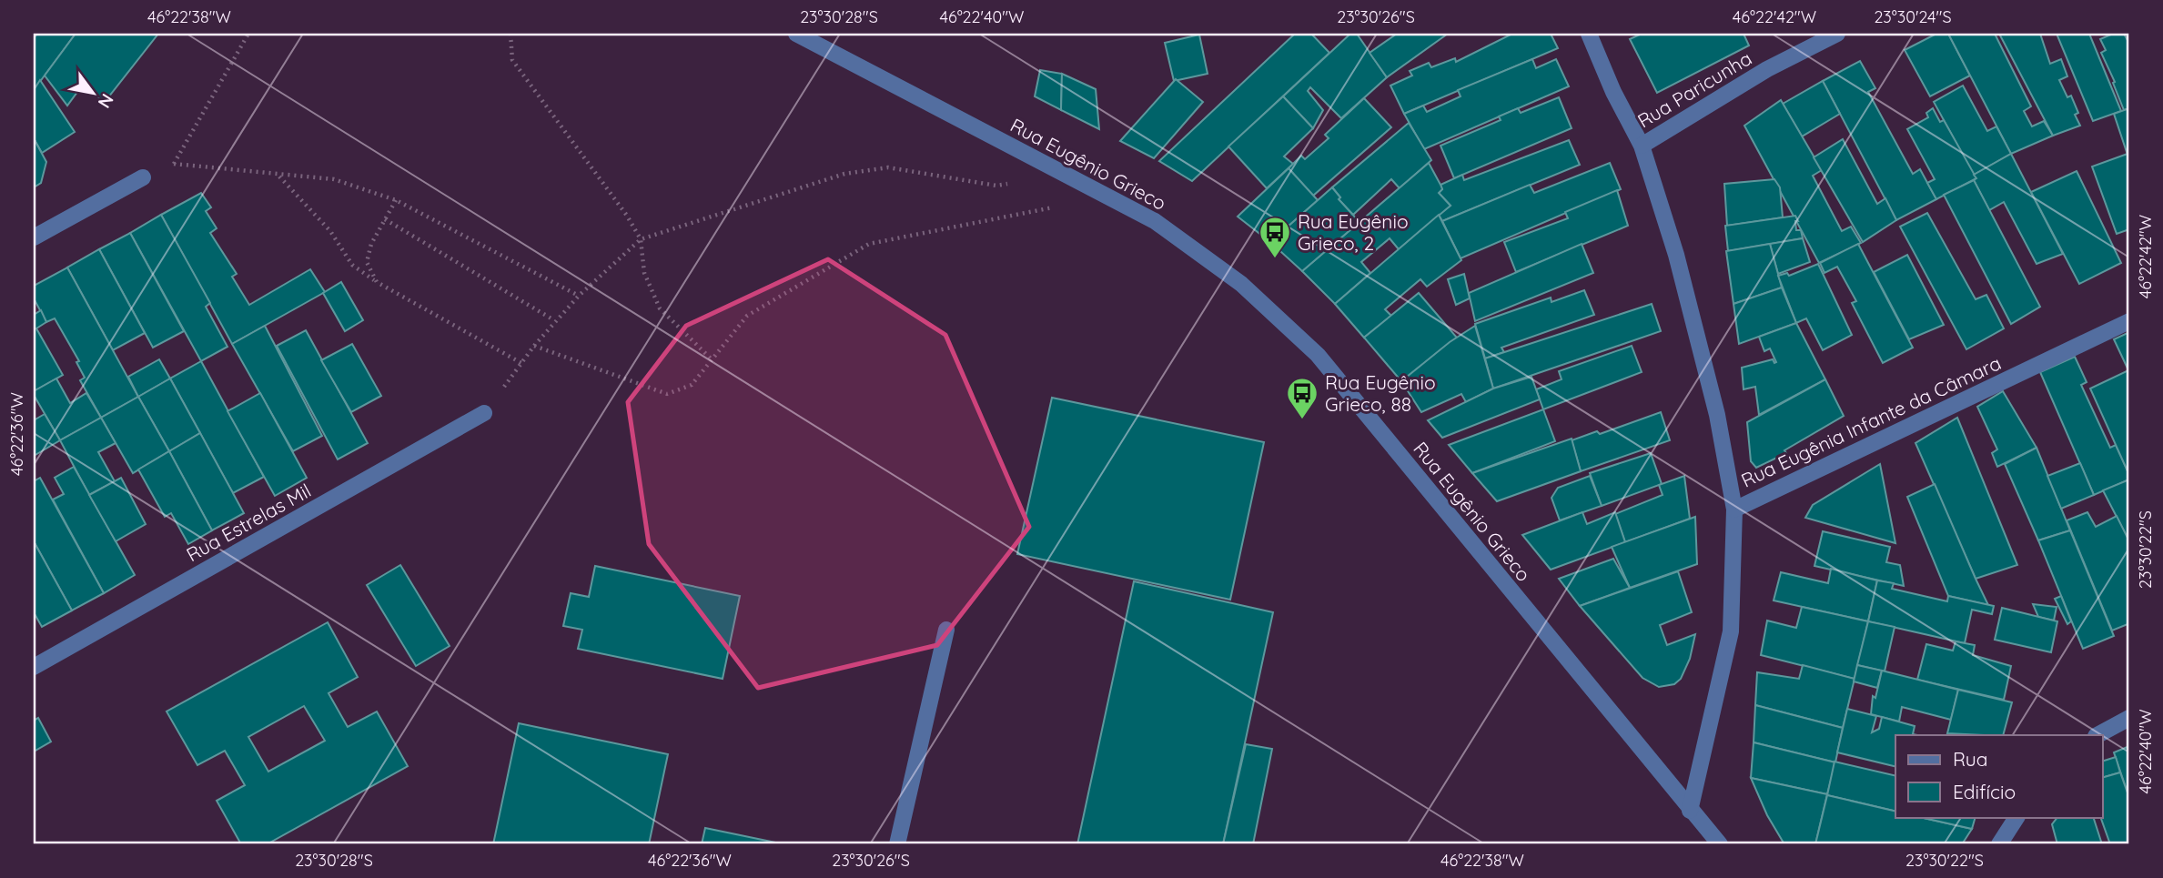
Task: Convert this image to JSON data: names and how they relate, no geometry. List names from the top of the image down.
{
  "streets": {
    "street": [
      "Rua Paricunha",
      "Rua Eugênio Grieco",
      "Rua Eugênia Infante da Câmara",
      "Rua Estrelas Mil"
    ]
  },
  "crossings": [
    ["Rua Eugênio Grieco", "Rua Eugênia Infante da Câmara"]
  ],
  "places": {
    "bus stop": ["Rua Eugênio Grieco, 2", "Rua Eugênio Grieco, 88"]
  },
  "legend": ["Rua", "Edifício"],
  "north": "bottom right",
  "coordinates": [
    "46°22'38\"W",
    "23°30'28\"S",
    "46°22'40\"W",
    "23°30'26\"S",
    "46°22'42\"W",
    "23°30'24\"S",
    "46°22'36\"W",
    "23°30'22\"S"
  ]
}
